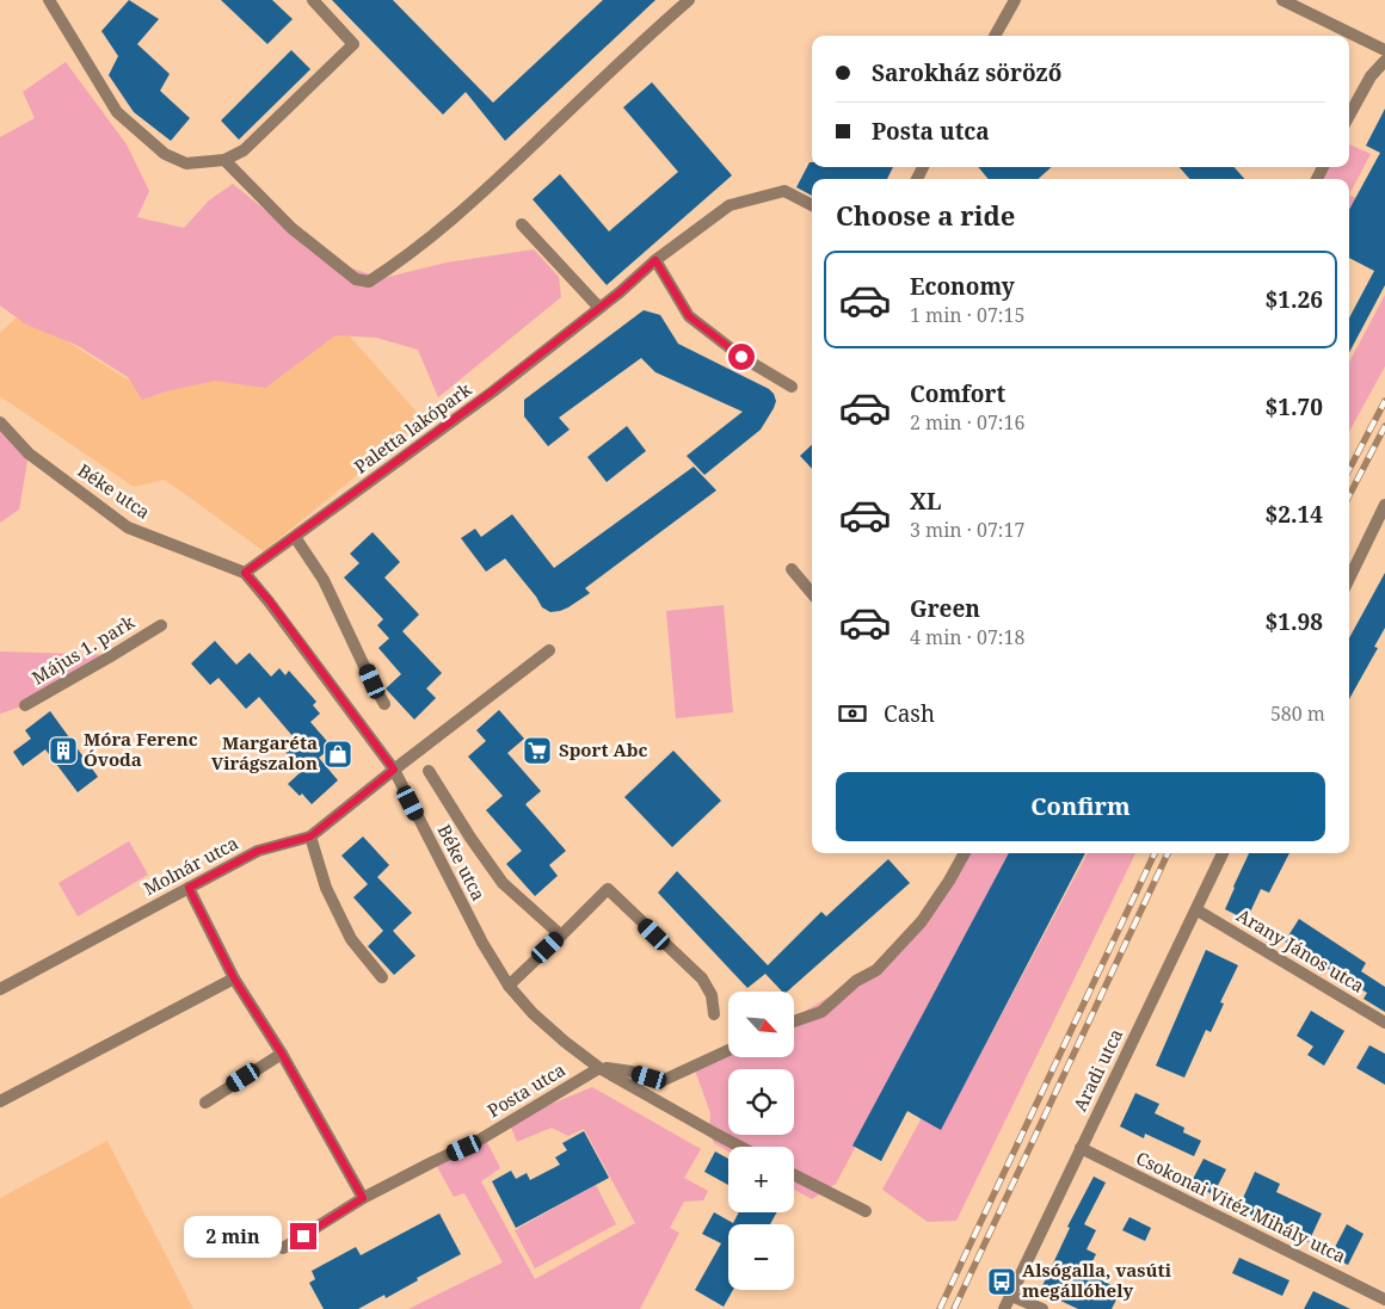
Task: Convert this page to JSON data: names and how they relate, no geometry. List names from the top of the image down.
{
  "streets": {
    "street": [
      "Paletta lakópark",
      "Béke utca",
      "Május 1. park",
      "Molnár utca",
      "Arany János utca",
      "Aradi utca",
      "Posta utca",
      "Csokonai Vitéz Mihály utca"
    ]
  },
  "crossings": [
    ["Paletta lakópark", "Béke utca"],
    ["Béke utca", "Molnár utca"],
    ["Béke utca", "Posta utca"],
    ["Arany János utca", "Aradi utca"],
    ["Aradi utca", "Csokonai Vitéz Mihály utca"]
  ],
  "places": {
    "building": ["Móra Ferenc Óvoda"],
    "supermarket": ["Sport Abc"],
    "shop": ["Margaréta Virágszalon"],
    "bus stop": ["Alsógalla, vasúti megállóhely"]
  },
  "north": "bottom right",
  "page": {
    "banner": ["Sarokház söröző", "Posta utca"],
    "heading": "Choose a ride",
    "list": [
      {
        "name": "Economy",
        "note": "1 min · 07:15",
        "value": "$1.26"
      },
      {
        "name": "Comfort",
        "note": "2 min · 07:16",
        "value": "$1.70"
      },
      {
        "name": "XL",
        "note": "3 min · 07:17",
        "value": "$2.14"
      },
      {
        "name": "Green",
        "note": "4 min · 07:18",
        "value": "$1.98"
      }
    ],
    "pay": ["Cash", "580 m"],
    "buttons": "Confirm",
    "map_buttons": ["+", "−"],
    "bubble": "2 min"
  }
}
